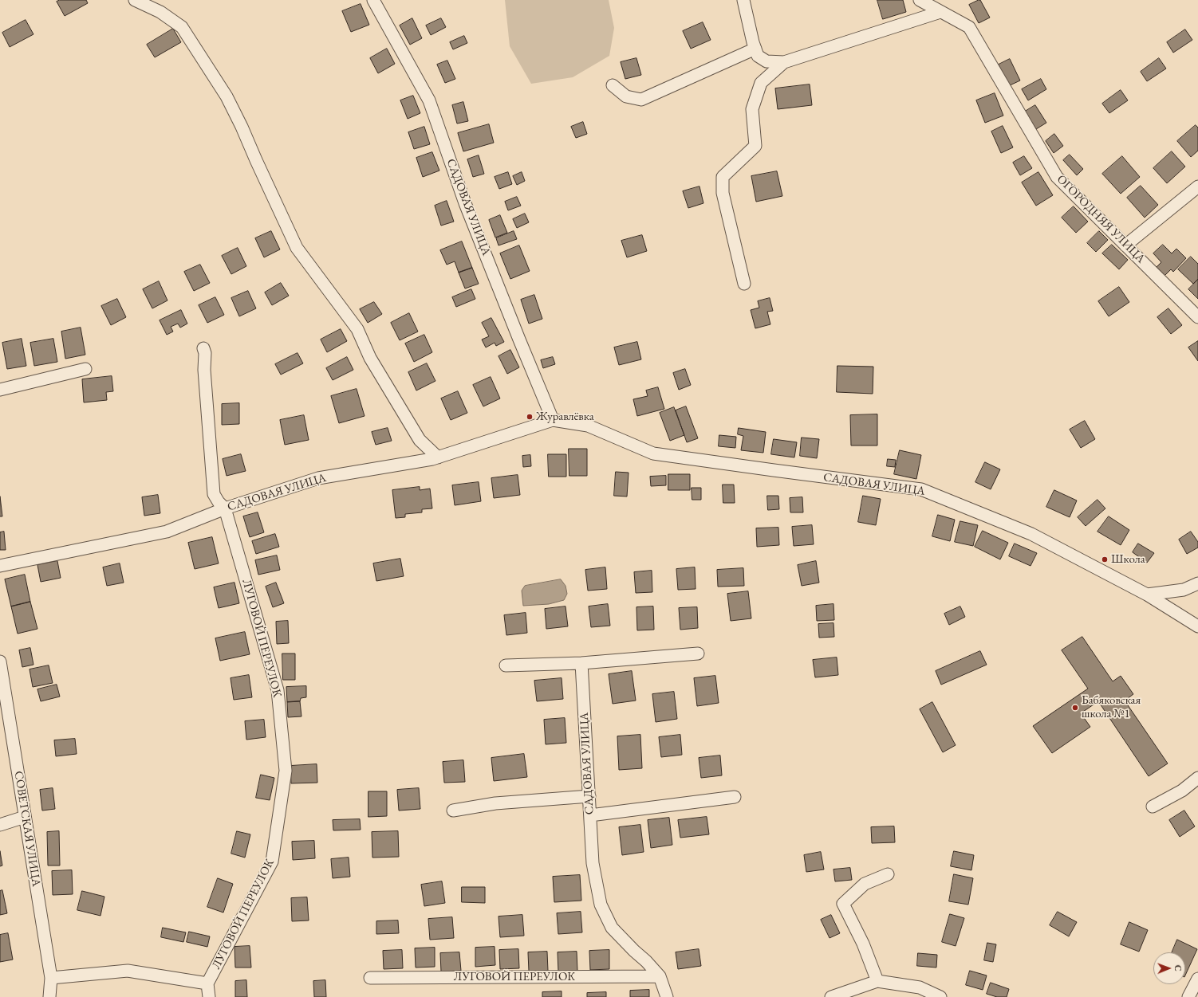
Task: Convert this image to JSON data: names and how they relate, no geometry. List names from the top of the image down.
{
  "streets": {
    "street": [
      "САДОВАЯ УЛИЦА",
      "ОГОРОДНЯЯ УЛИЦА",
      "ЛУГОВОЙ ПЕРЕУЛОК",
      "СОВЕТСКАЯ УЛИЦА"
    ]
  },
  "crossings": [
    ["САДОВАЯ УЛИЦА", "ЛУГОВОЙ ПЕРЕУЛОК"],
    ["ЛУГОВОЙ ПЕРЕУЛОК", "СОВЕТСКАЯ УЛИЦА"]
  ],
  "places": ["Журавлёвка", "Школа", "Бабяковская школа №1"],
  "north": "right"
}
